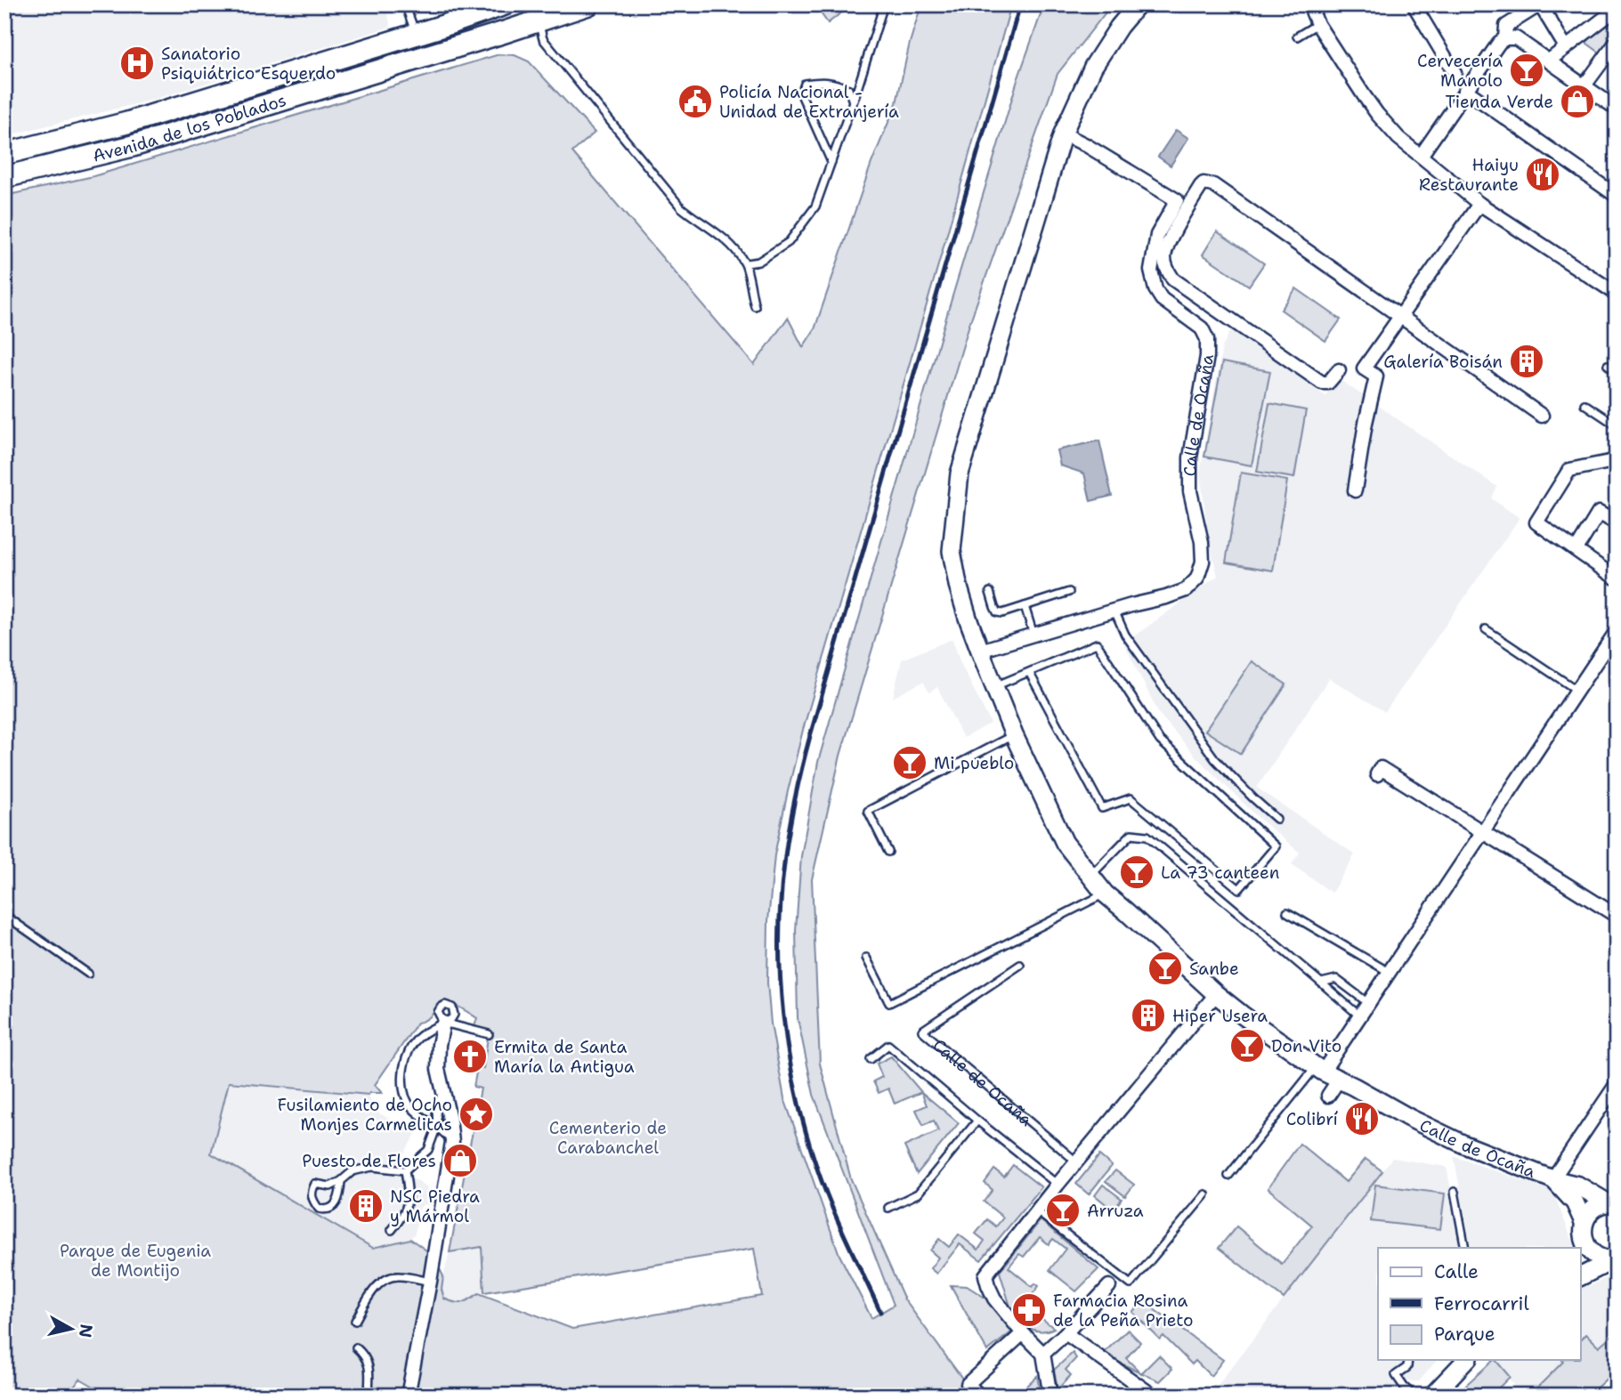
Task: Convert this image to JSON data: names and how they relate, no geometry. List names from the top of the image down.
{
  "streets": {
    "main road": ["Avenida de los Poblados"],
    "street": ["Calle de Ocaña"]
  },
  "parks": ["Cementerio de Carabanchel", "Parque de Eugenia de Montijo"],
  "places": {
    "hospital": ["Sanatorio Psiquiátrico Esquerdo"],
    "bar": [
      "Cervecería Manolo",
      "Mi pueblo",
      "La 73 canteen",
      "Sanbe",
      "Don Vito",
      "Arruza"
    ],
    "public building": ["Policía Nacional - Unidad de Extranjería"],
    "shop": ["Tienda Verde", "Puesto de Flores"],
    "restaurant": ["Haiyu Restaurante", "Colibrí"],
    "building": ["Galería Boisán", "Hiper Usera", "NSC Piedra y Mármol"],
    "church": ["Ermita de Santa María la Antigua"],
    "place": ["Fusilamiento de Ocho Monjes Carmelitas"],
    "pharmacy": ["Farmacia Rosina de la Peña Prieto"]
  },
  "legend": ["Calle", "Ferrocarril", "Parque"],
  "north": "right"
}
